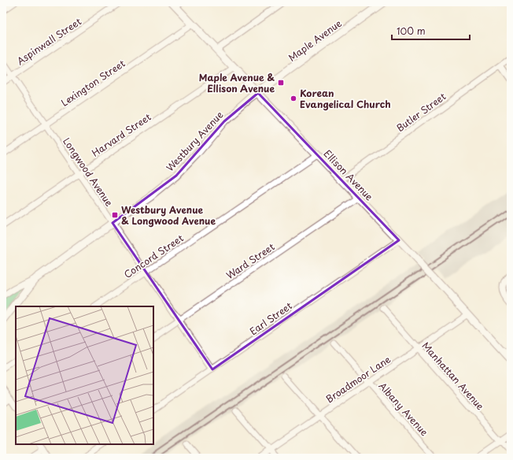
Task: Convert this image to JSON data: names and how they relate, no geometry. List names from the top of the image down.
{
  "streets": {
    "main road": ["Maple Avenue", "Westbury Avenue", "Ellison Avenue"],
    "street": [
      "Aspinwall Street",
      "Lexington Street",
      "Butler Street",
      "Harvard Street",
      "Longwood Avenue",
      "Concord Street",
      "Ward Street",
      "Earl Street",
      "Manhattan Avenue",
      "Broadmoor Lane",
      "Albany Avenue"
    ]
  },
  "crossings": [
    ["Maple Avenue", "Westbury Avenue"],
    ["Maple Avenue", "Ellison Avenue"],
    ["Aspinwall Street", "Longwood Avenue"],
    ["Lexington Street", "Longwood Avenue"],
    ["Lexington Street", "Ellison Avenue"],
    ["Butler Street", "Ellison Avenue"],
    ["Harvard Street", "Longwood Avenue"],
    ["Harvard Street", "Ellison Avenue"],
    ["Westbury Avenue", "Longwood Avenue"],
    ["Westbury Avenue", "Ellison Avenue"],
    ["Longwood Avenue", "Concord Street"],
    ["Longwood Avenue", "Ward Street"],
    ["Longwood Avenue", "Earl Street"],
    ["Ellison Avenue", "Concord Street"],
    ["Ellison Avenue", "Ward Street"],
    ["Ellison Avenue", "Earl Street"],
    ["Ellison Avenue", "Broadmoor Lane"],
    ["Manhattan Avenue", "Broadmoor Lane"],
    ["Broadmoor Lane", "Albany Avenue"]
  ],
  "places": {
    "transit": ["Maple Avenue & Ellison Avenue", "Westbury Avenue & Longwood Avenue"],
    "other": ["Korean Evangelical Church"]
  },
  "scale_bar": "100 m"
}
